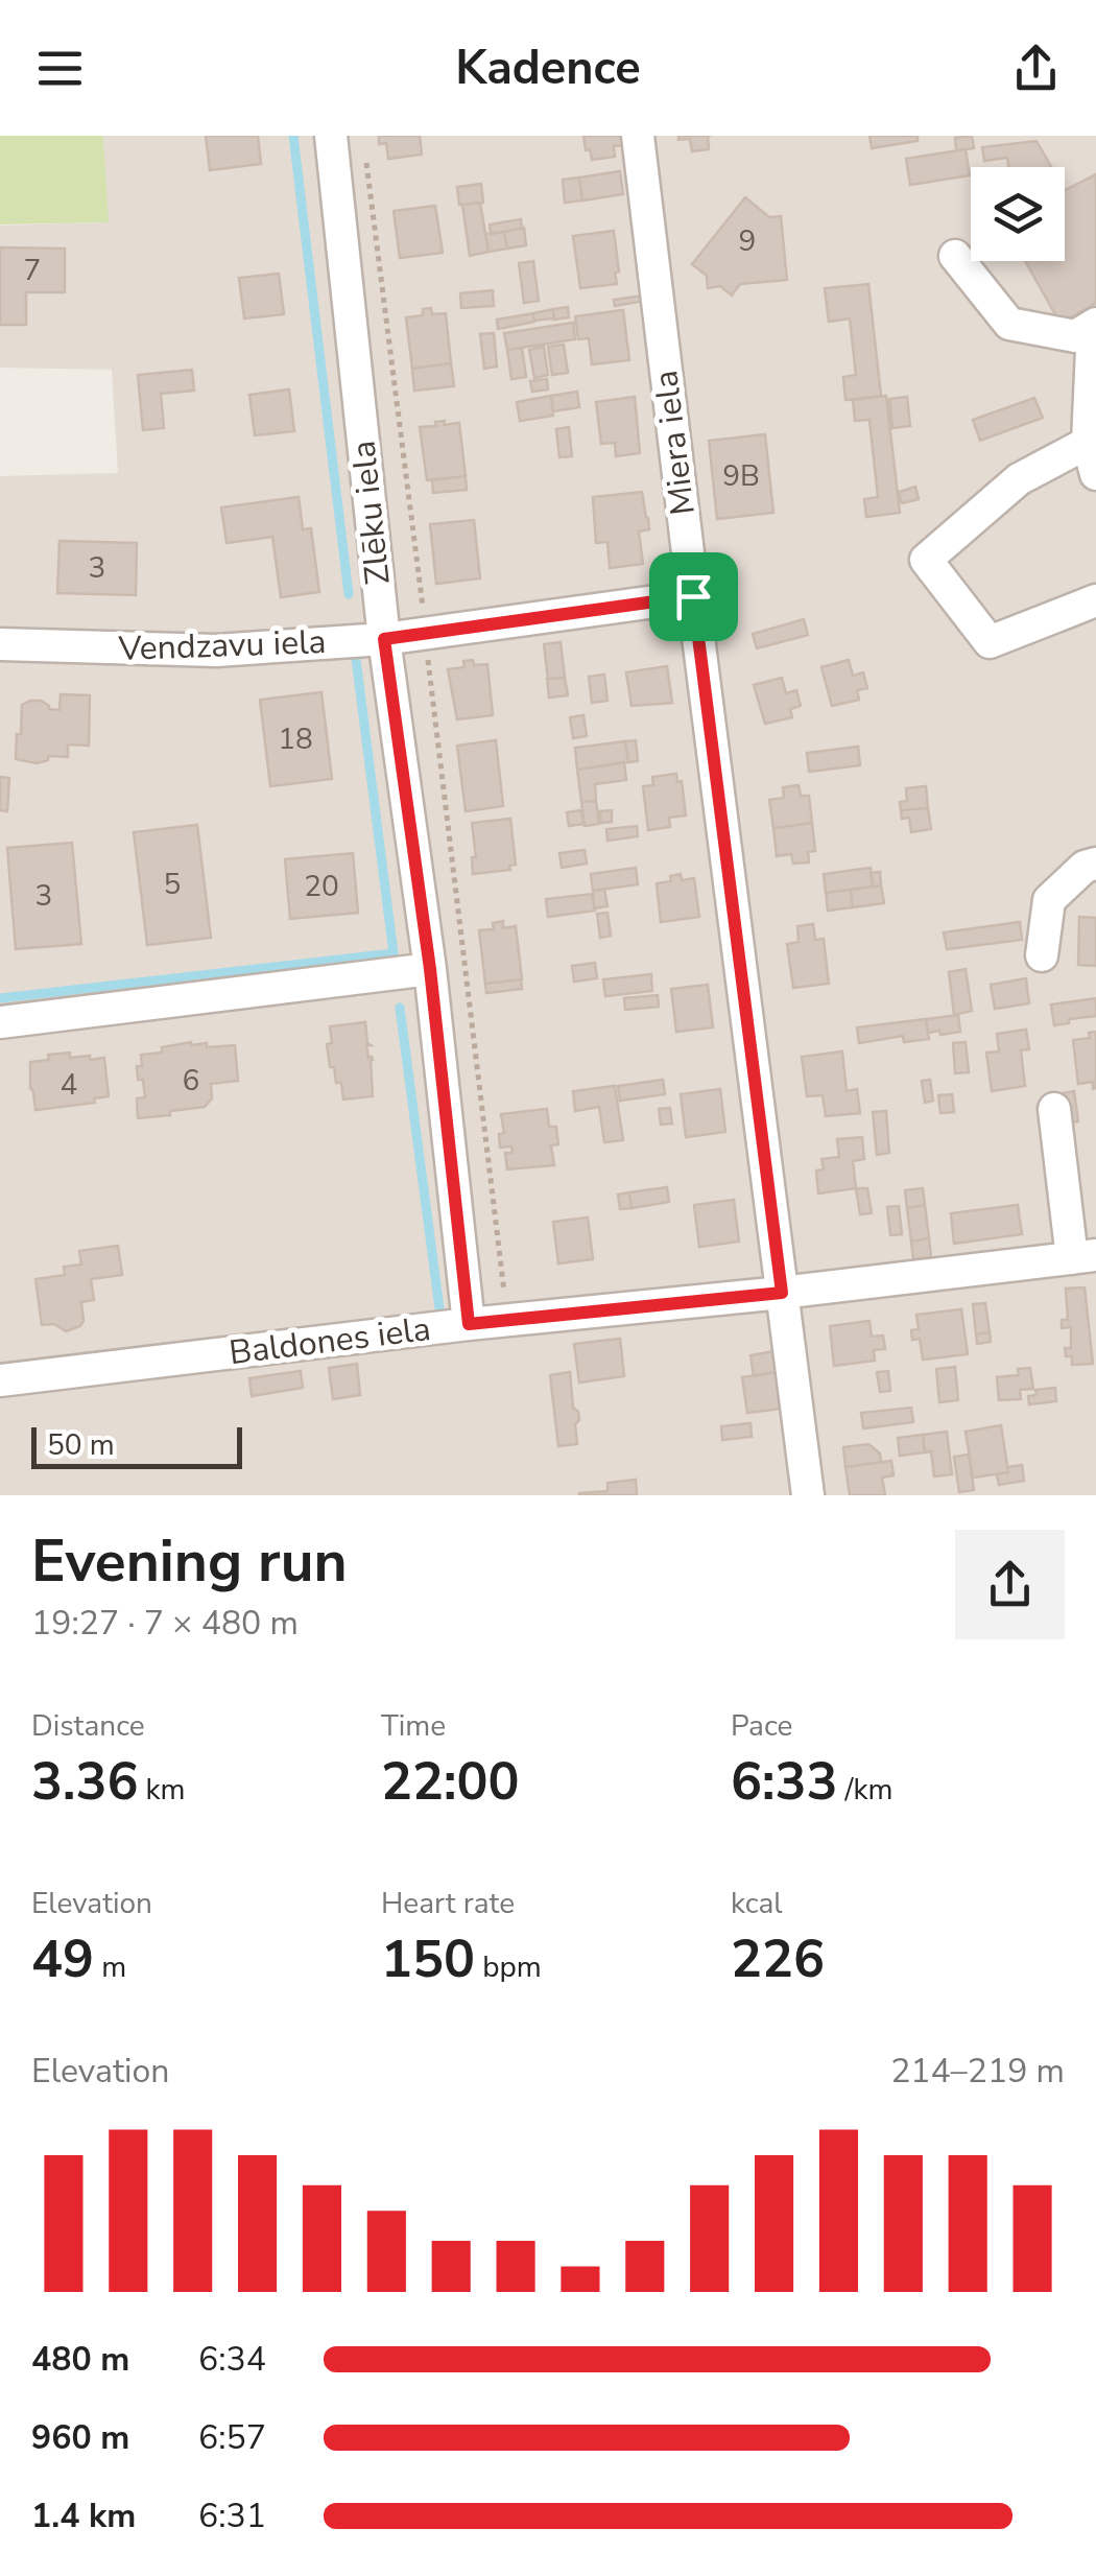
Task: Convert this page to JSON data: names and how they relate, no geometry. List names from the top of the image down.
{
  "streets": {
    "street": [
      "Miera iela",
      "Zlēku iela",
      "Vendzavu iela",
      "Baldones iela"
    ]
  },
  "crossings": [
    ["Miera iela", "Vendzavu iela"],
    ["Miera iela", "Baldones iela"],
    ["Zlēku iela", "Vendzavu iela"],
    ["Zlēku iela", "Baldones iela"]
  ],
  "house_numbers": [
    "9",
    "7",
    "9B",
    "3",
    "18",
    "5",
    "20",
    "3",
    "6",
    "4"
  ],
  "scale_bar": "50 m",
  "page": {
    "header": "Kadence",
    "scale": "50 m",
    "heading": ["Evening run", "19:27 · 7 × 480 m"],
    "stats": [
      ["Distance", "3.36 km"],
      ["Time", "22:00"],
      ["Pace", "6:33 /km"],
      ["Elevation", "49 m"],
      ["Heart rate", "150 bpm"],
      ["kcal", "226"]
    ],
    "chart": ["Elevation", "214–219 m"],
    "list": [
      {
        "name": "480 m",
        "note": "6:34"
      },
      {
        "name": "960 m",
        "note": "6:57"
      },
      {
        "name": "1.4 km",
        "note": "6:31"
      }
    ]
  }
}
